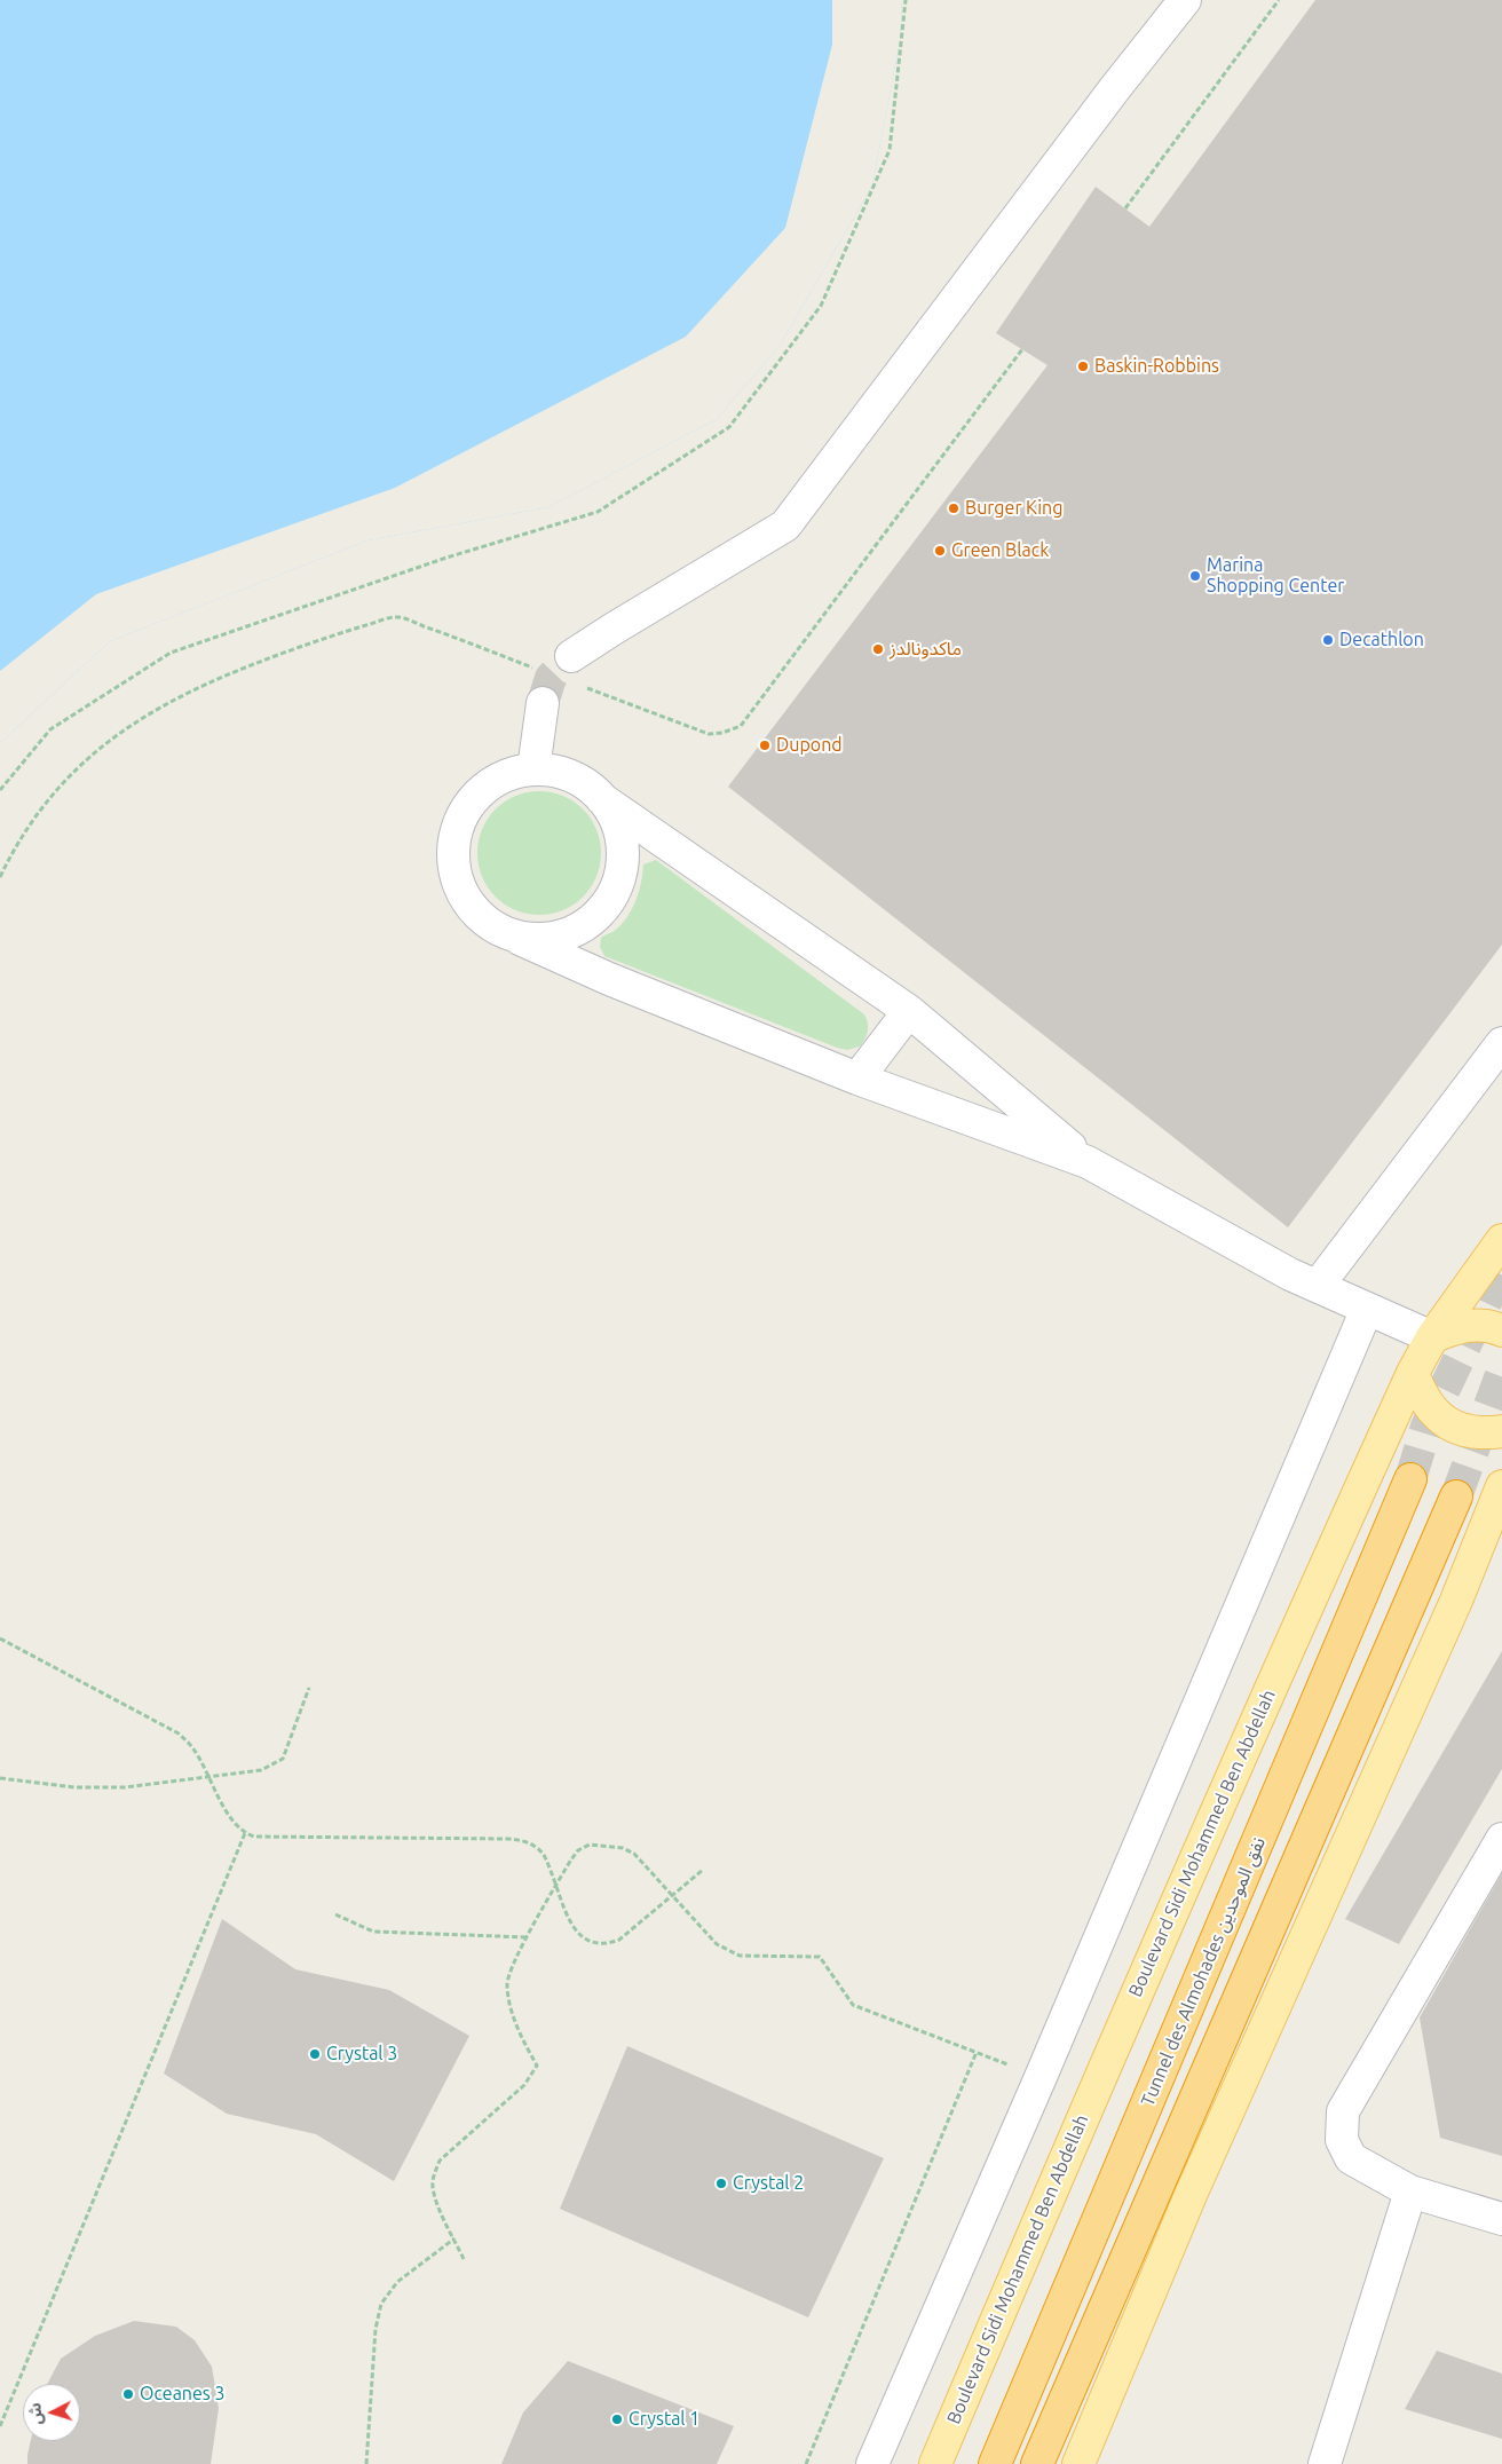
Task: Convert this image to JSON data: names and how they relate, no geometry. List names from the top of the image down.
{
  "streets": {
    "highway": ["Tunnel des Almohades نفق الموحدين"],
    "main road": ["Boulevard Sidi Mohammed Ben Abdellah"]
  },
  "places": [
    "Baskin-Robbins",
    "Burger King",
    "Green Black",
    "Marina Shopping Center",
    "Decathlon",
    "ماكدونالدز",
    "Dupond",
    "Crystal 3",
    "Crystal 2",
    "Oceanes 3",
    "Crystal 1"
  ],
  "north": "left"
}
